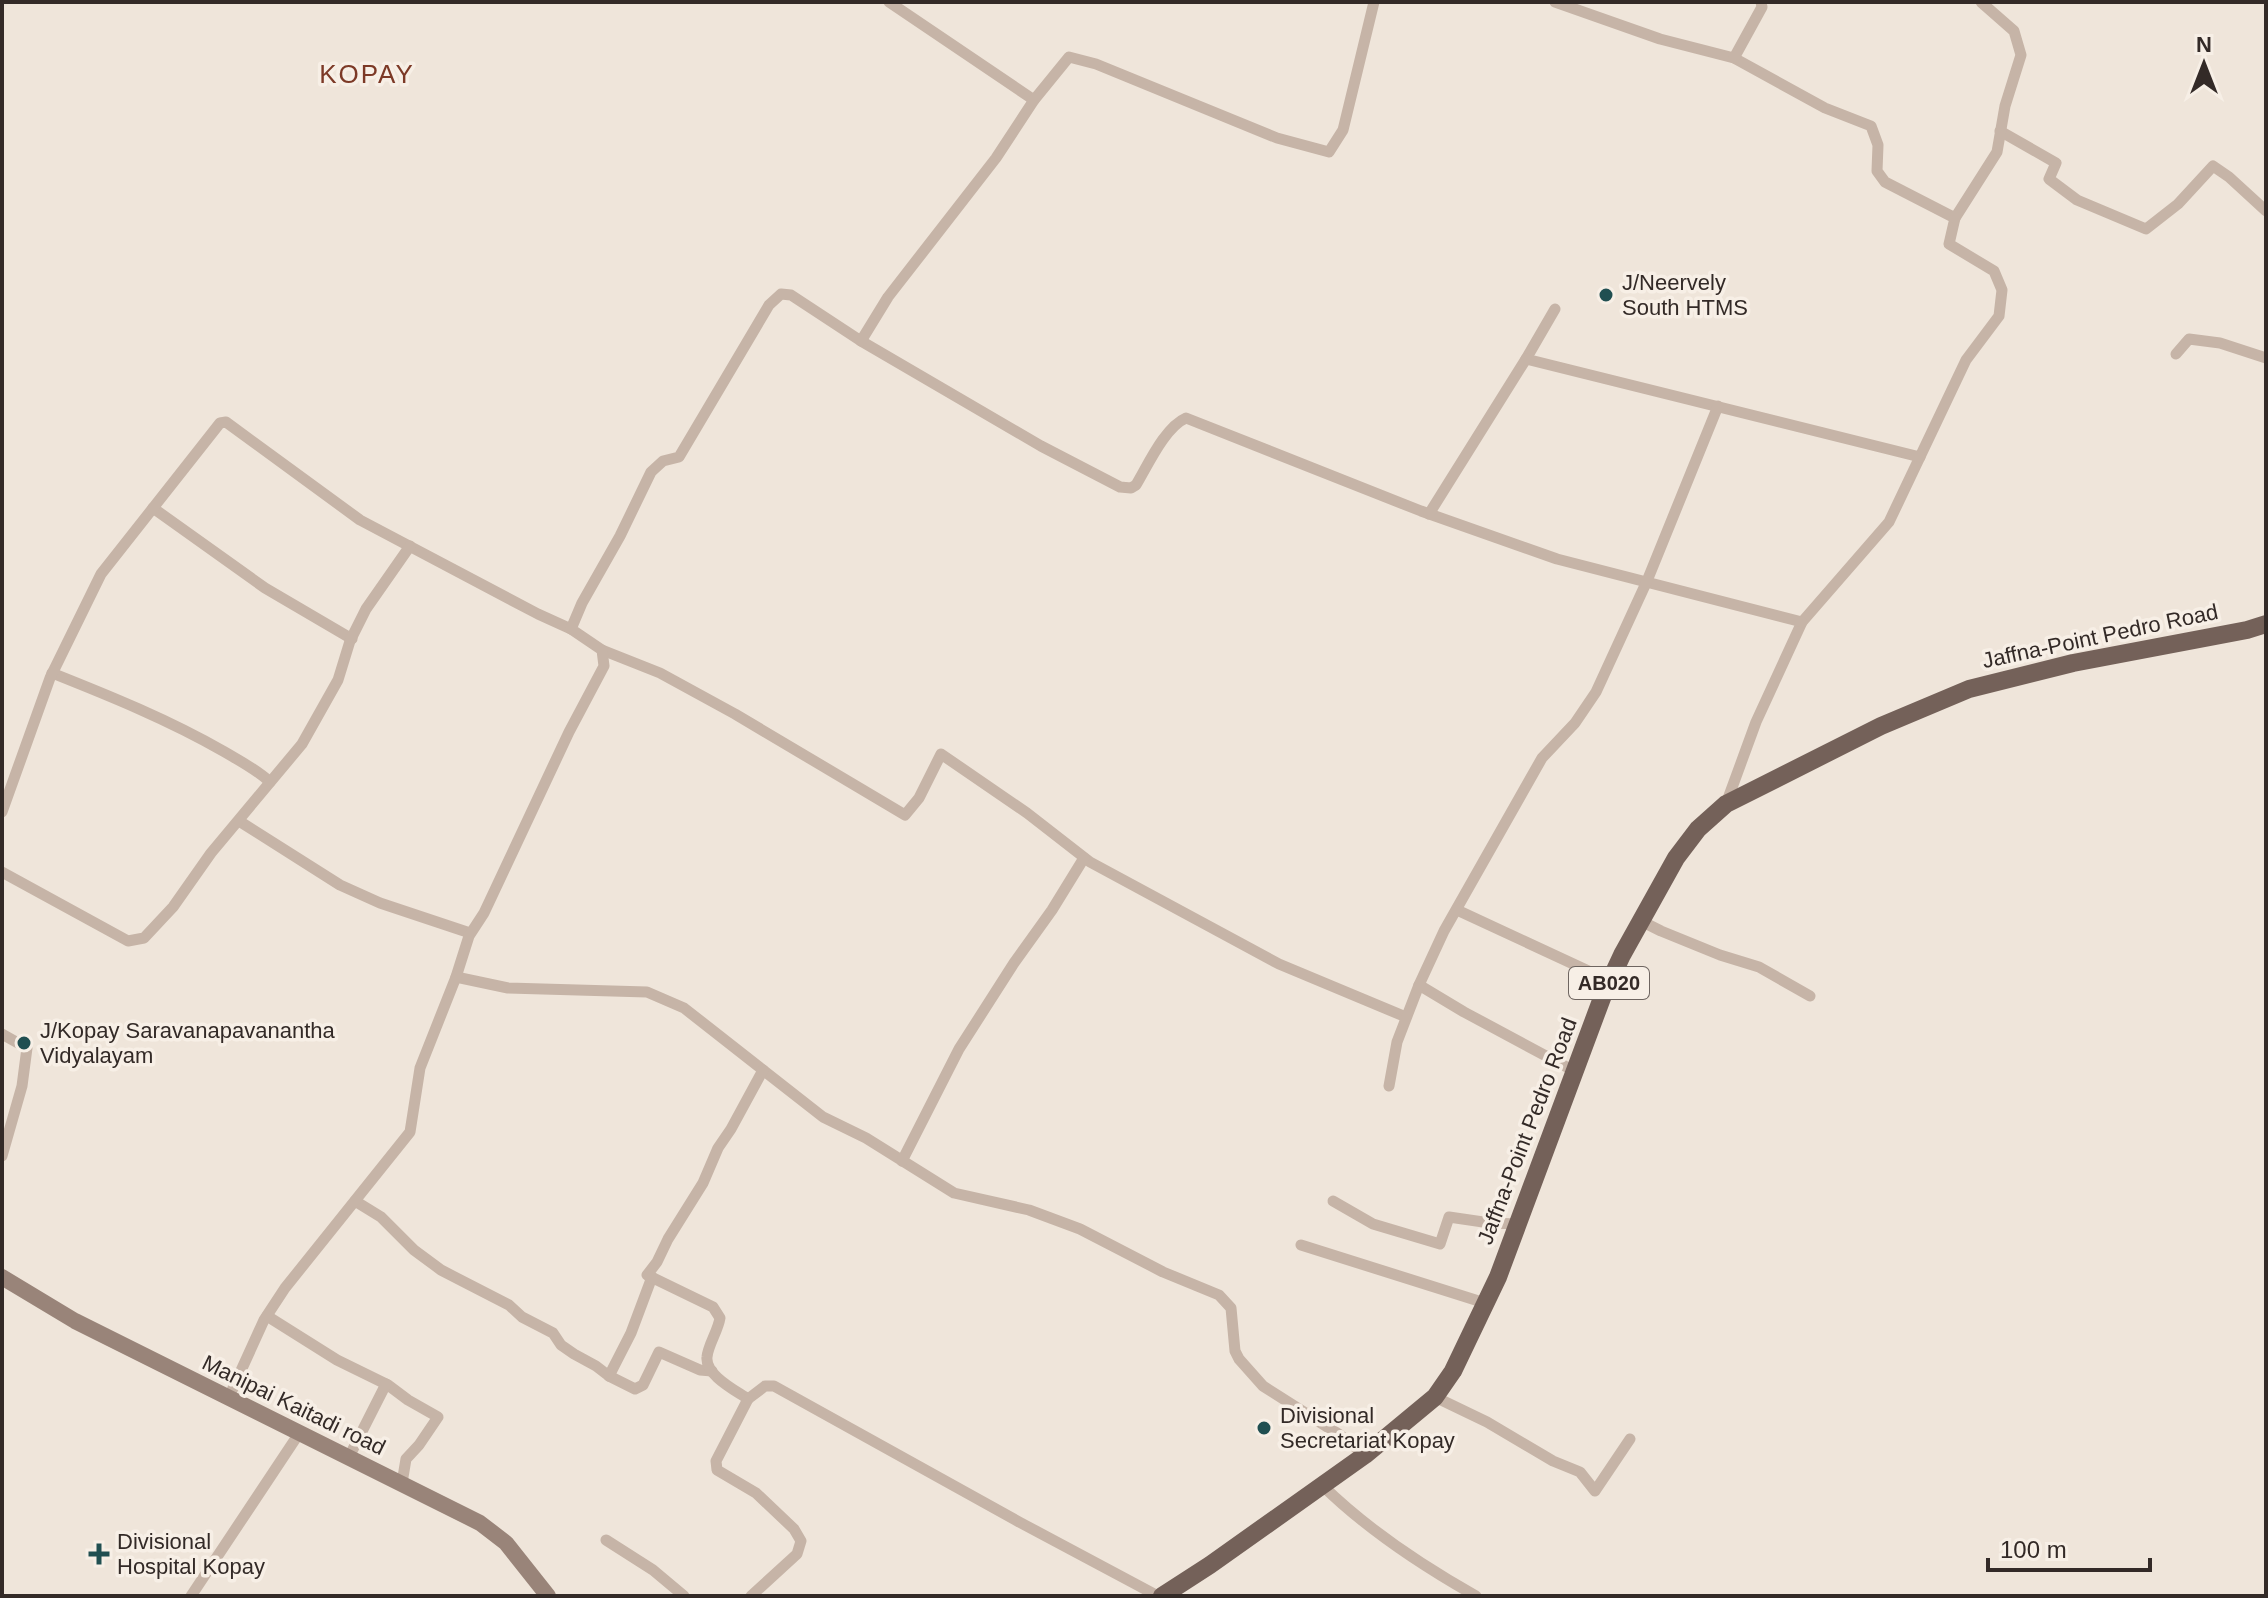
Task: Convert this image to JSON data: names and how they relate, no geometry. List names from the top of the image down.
{
  "streets": {
    "main road": ["Jaffna-Point Pedro Road", "AB020", "Manipai Kaitadi road"]
  },
  "districts": ["KOPAY"],
  "places": {
    "other": ["J/Neervely South HTMS", "J/Kopay Saravanapavanantha Vidyalayam", "Divisional Secretariat Kopay"],
    "health": ["Divisional Hospital Kopay"]
  },
  "scale_bar": "100 m",
  "north": "top"
}
